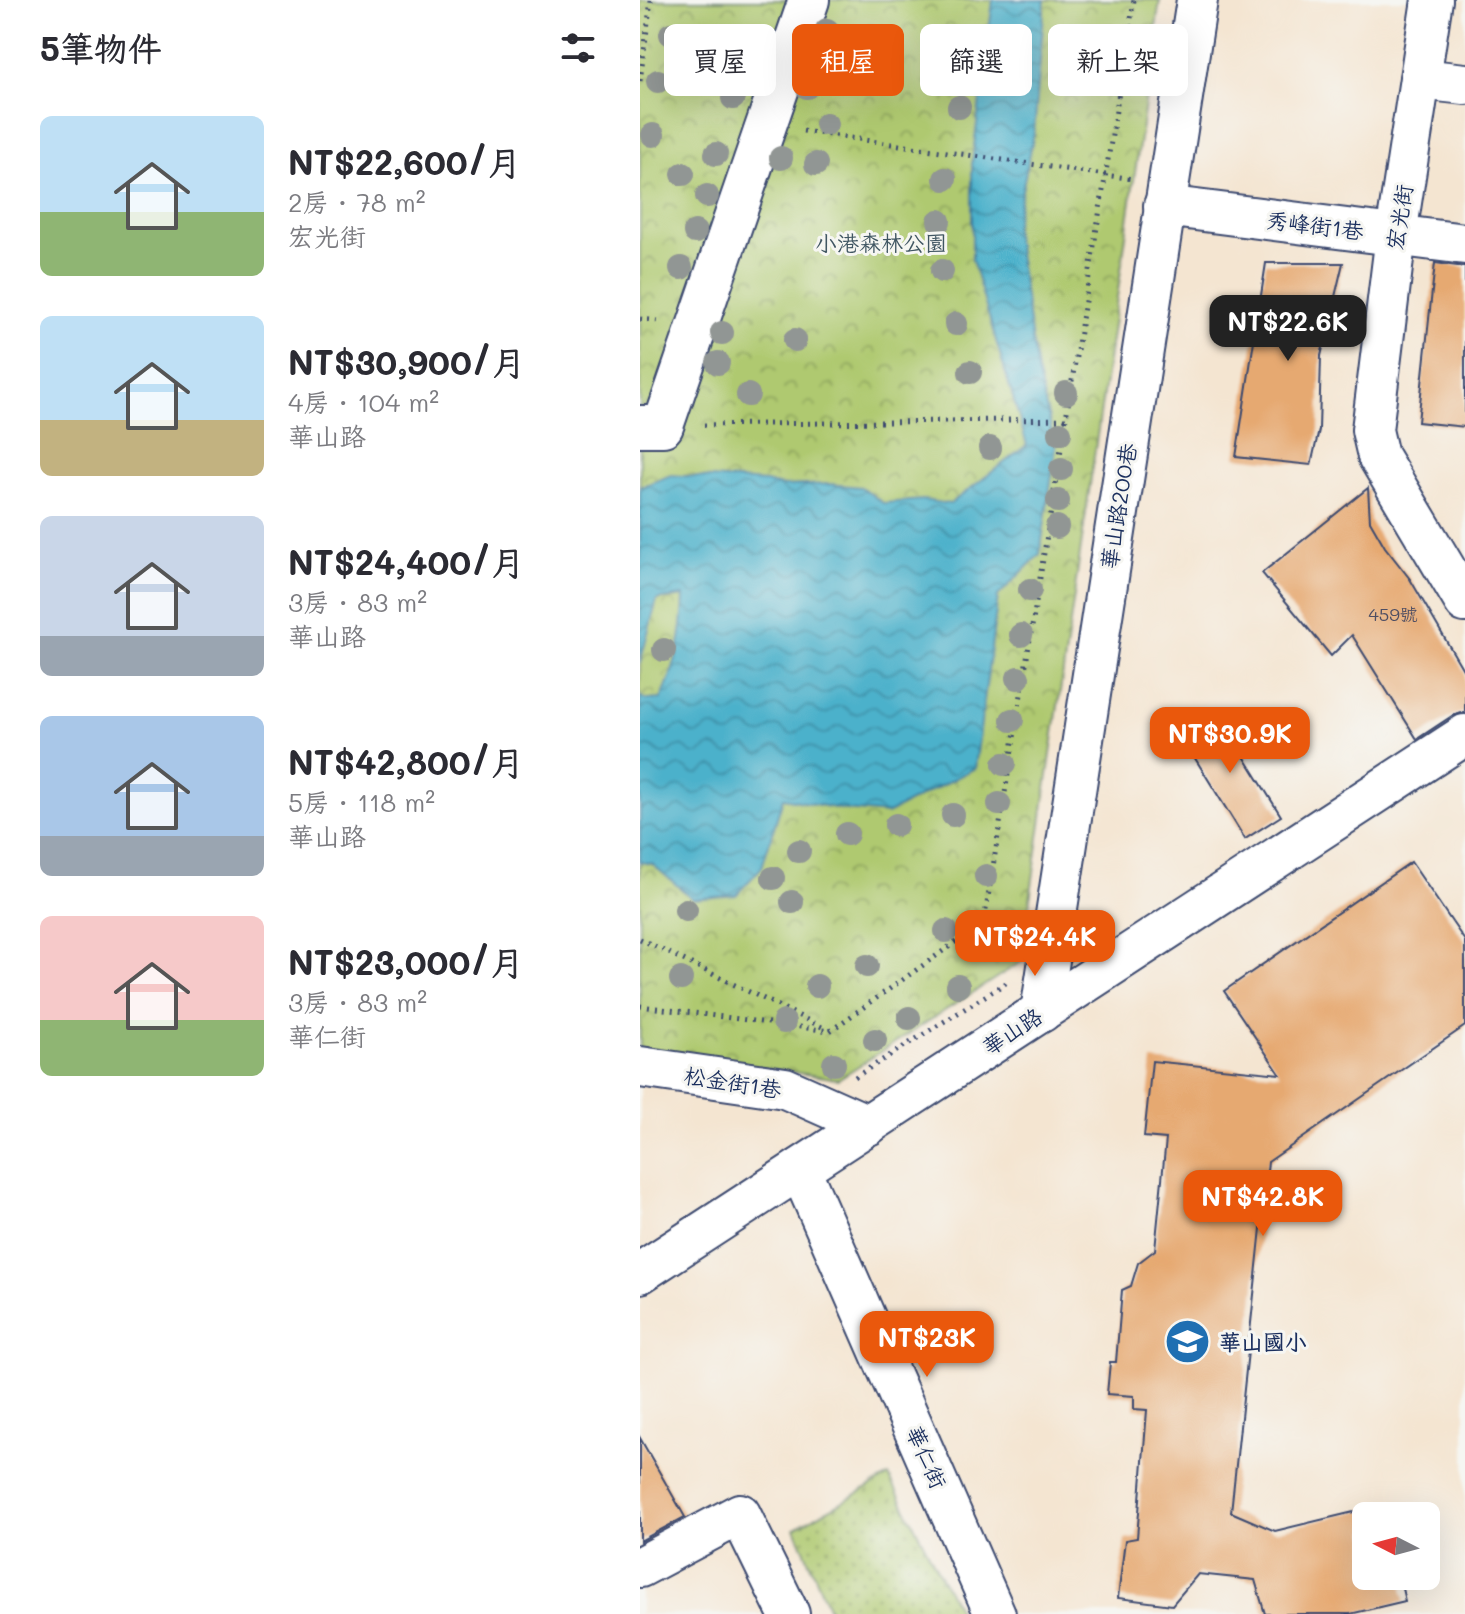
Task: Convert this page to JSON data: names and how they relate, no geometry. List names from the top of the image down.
{
  "streets": {
    "street": [
      "宏光街",
      "秀峰街1巷",
      "華山路200巷",
      "華山路",
      "松金街1巷",
      "華仁街"
    ]
  },
  "crossings": [
    ["宏光街", "秀峰街1巷"],
    ["秀峰街1巷", "華山路200巷"],
    ["華山路200巷", "華山路"],
    ["華山路", "松金街1巷"],
    ["華山路", "華仁街"]
  ],
  "parks": ["小港森林公園"],
  "places": {
    "school or university": ["華山國小"]
  },
  "house_numbers": ["459號"],
  "north": "left",
  "page": {
    "heading": "5筆物件",
    "chip": [
      "買屋",
      "租屋",
      "篩選",
      "新上架"
    ],
    "list": [
      {
        "name": "NT$22,600/月",
        "note": "2房 · 78 m² · 宏光街"
      },
      {
        "name": "NT$30,900/月",
        "note": "4房 · 104 m² · 華山路"
      },
      {
        "name": "NT$24,400/月",
        "note": "3房 · 83 m² · 華山路"
      },
      {
        "name": "NT$42,800/月",
        "note": "5房 · 118 m² · 華山路"
      },
      {
        "name": "NT$23,000/月",
        "note": "3房 · 83 m² · 華仁街"
      }
    ],
    "price": [
      "NT$22.6K",
      "NT$30.9K",
      "NT$24.4K",
      "NT$42.8K",
      "NT$23K"
    ]
  }
}
